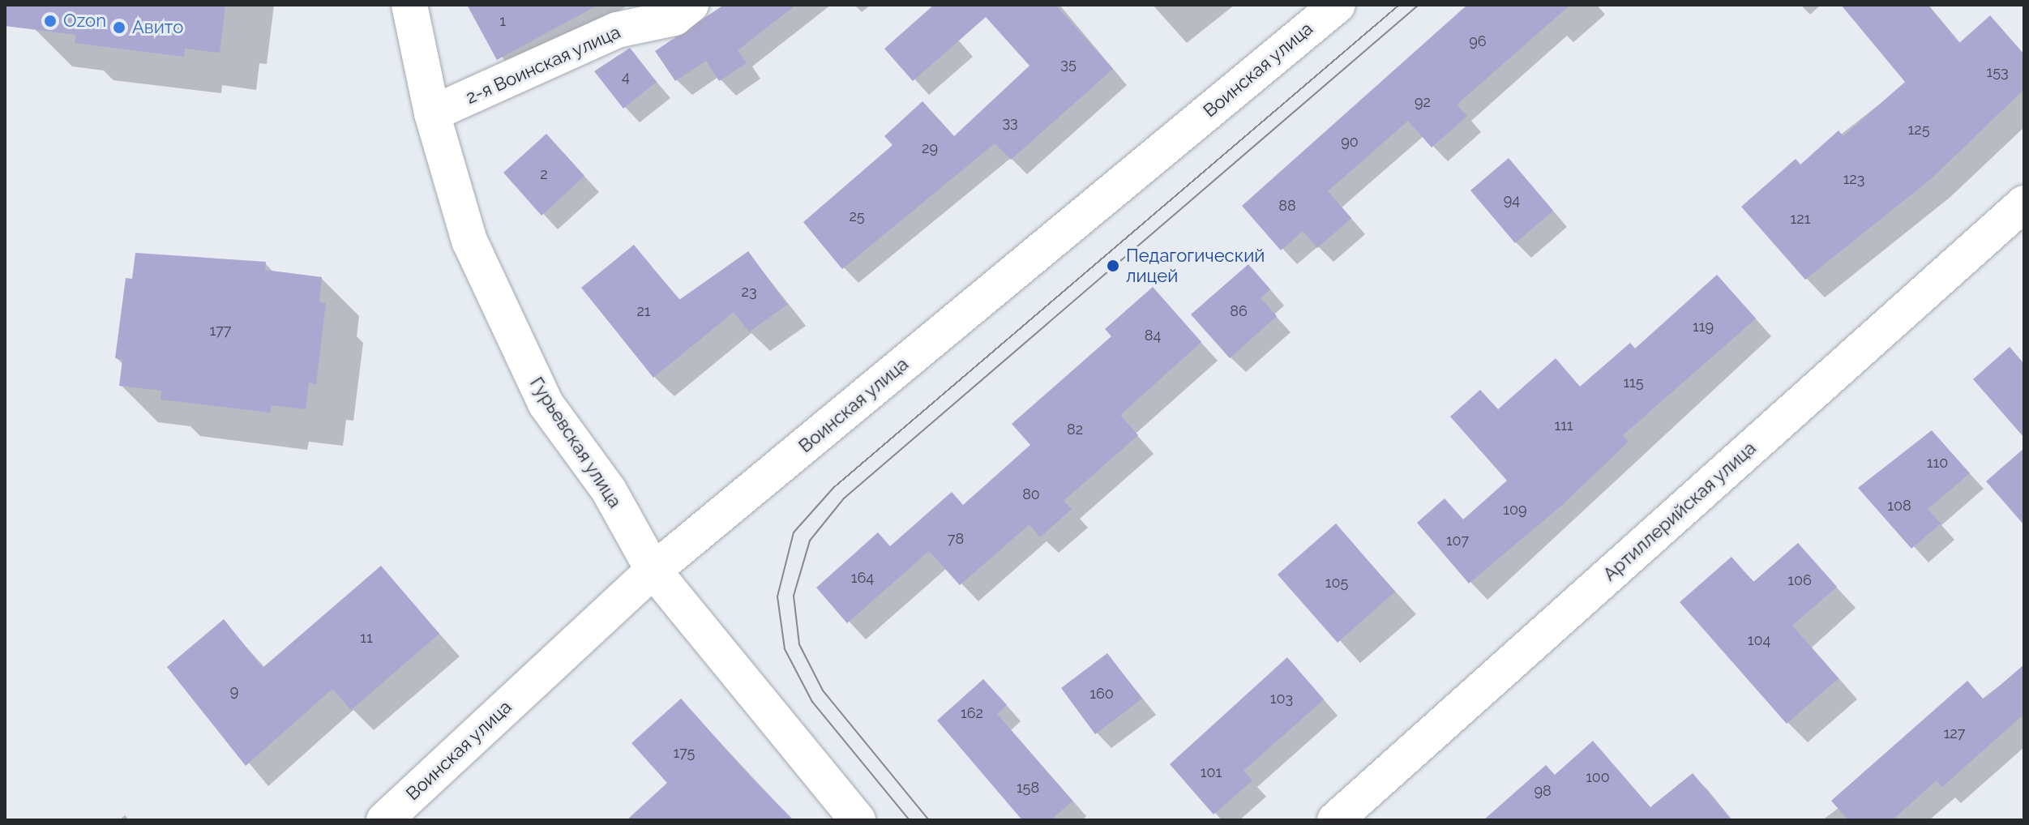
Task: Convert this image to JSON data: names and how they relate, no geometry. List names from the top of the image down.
{
  "streets": {
    "street": [
      "2-я Воинская улица",
      "Воинская улица",
      "Гурьевская улица",
      "Артиллерийская улица"
    ]
  },
  "crossings": [
    ["2-я Воинская улица", "Гурьевская улица"],
    ["Воинская улица", "Гурьевская улица"]
  ],
  "places": ["Ozon", "Авито", "Педагогический лицей"],
  "house_numbers": [
    "1",
    "96",
    "35",
    "153",
    "4",
    "92",
    "33",
    "125",
    "90",
    "29",
    "2",
    "123",
    "94",
    "88",
    "25",
    "121",
    "23",
    "21",
    "86",
    "119",
    "177",
    "84",
    "115",
    "111",
    "82",
    "110",
    "80",
    "108",
    "109",
    "78",
    "107",
    "164",
    "106",
    "105",
    "11",
    "104",
    "9",
    "160",
    "103",
    "162",
    "127",
    "175",
    "101",
    "100",
    "158",
    "98"
  ]
}
